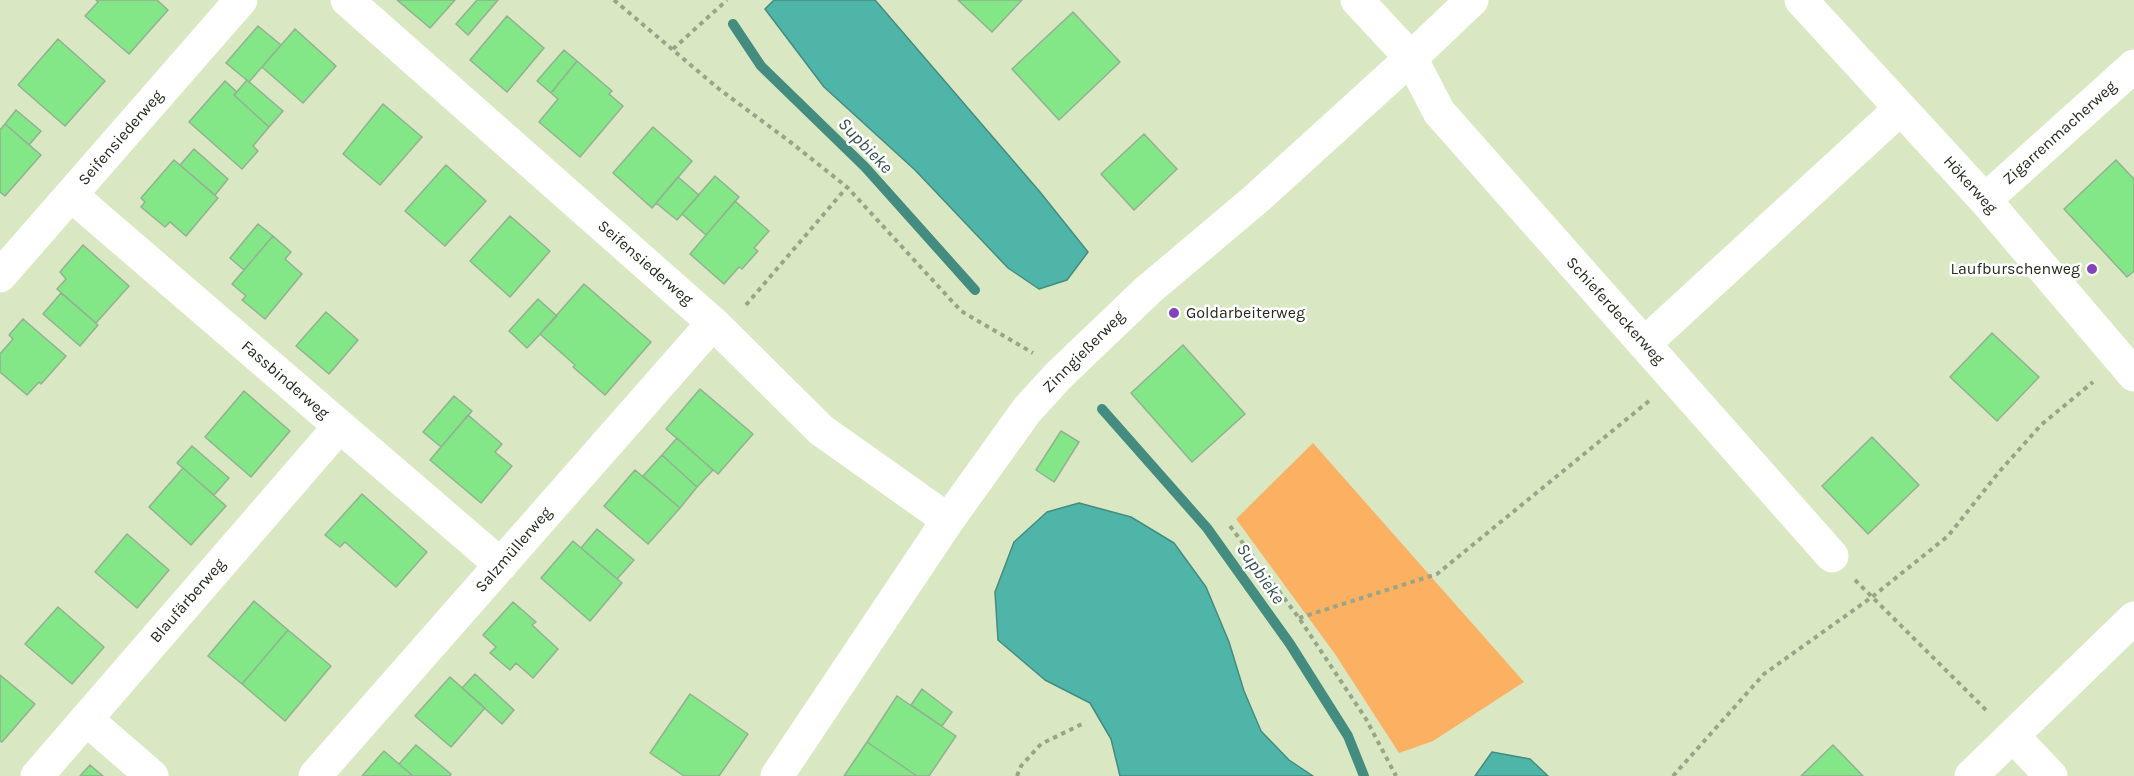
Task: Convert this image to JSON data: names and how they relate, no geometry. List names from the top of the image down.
{
  "streets": {
    "street": [
      "Zigarrenmacherweg",
      "Seifensiederweg",
      "Hökerweg",
      "Schieferdeckerweg",
      "Zinngießerweg",
      "Fassbinderweg",
      "Salzmüllerweg",
      "Blaufärberweg"
    ]
  },
  "crossings": [
    ["Zigarrenmacherweg", "Hökerweg"],
    ["Seifensiederweg", "Zinngießerweg"],
    ["Seifensiederweg", "Fassbinderweg"],
    ["Seifensiederweg", "Salzmüllerweg"],
    ["Schieferdeckerweg", "Zinngießerweg"],
    ["Fassbinderweg", "Salzmüllerweg"],
    ["Fassbinderweg", "Blaufärberweg"]
  ],
  "water": ["Supbieke"],
  "places": ["Laufburschenweg", "Goldarbeiterweg"]
}
